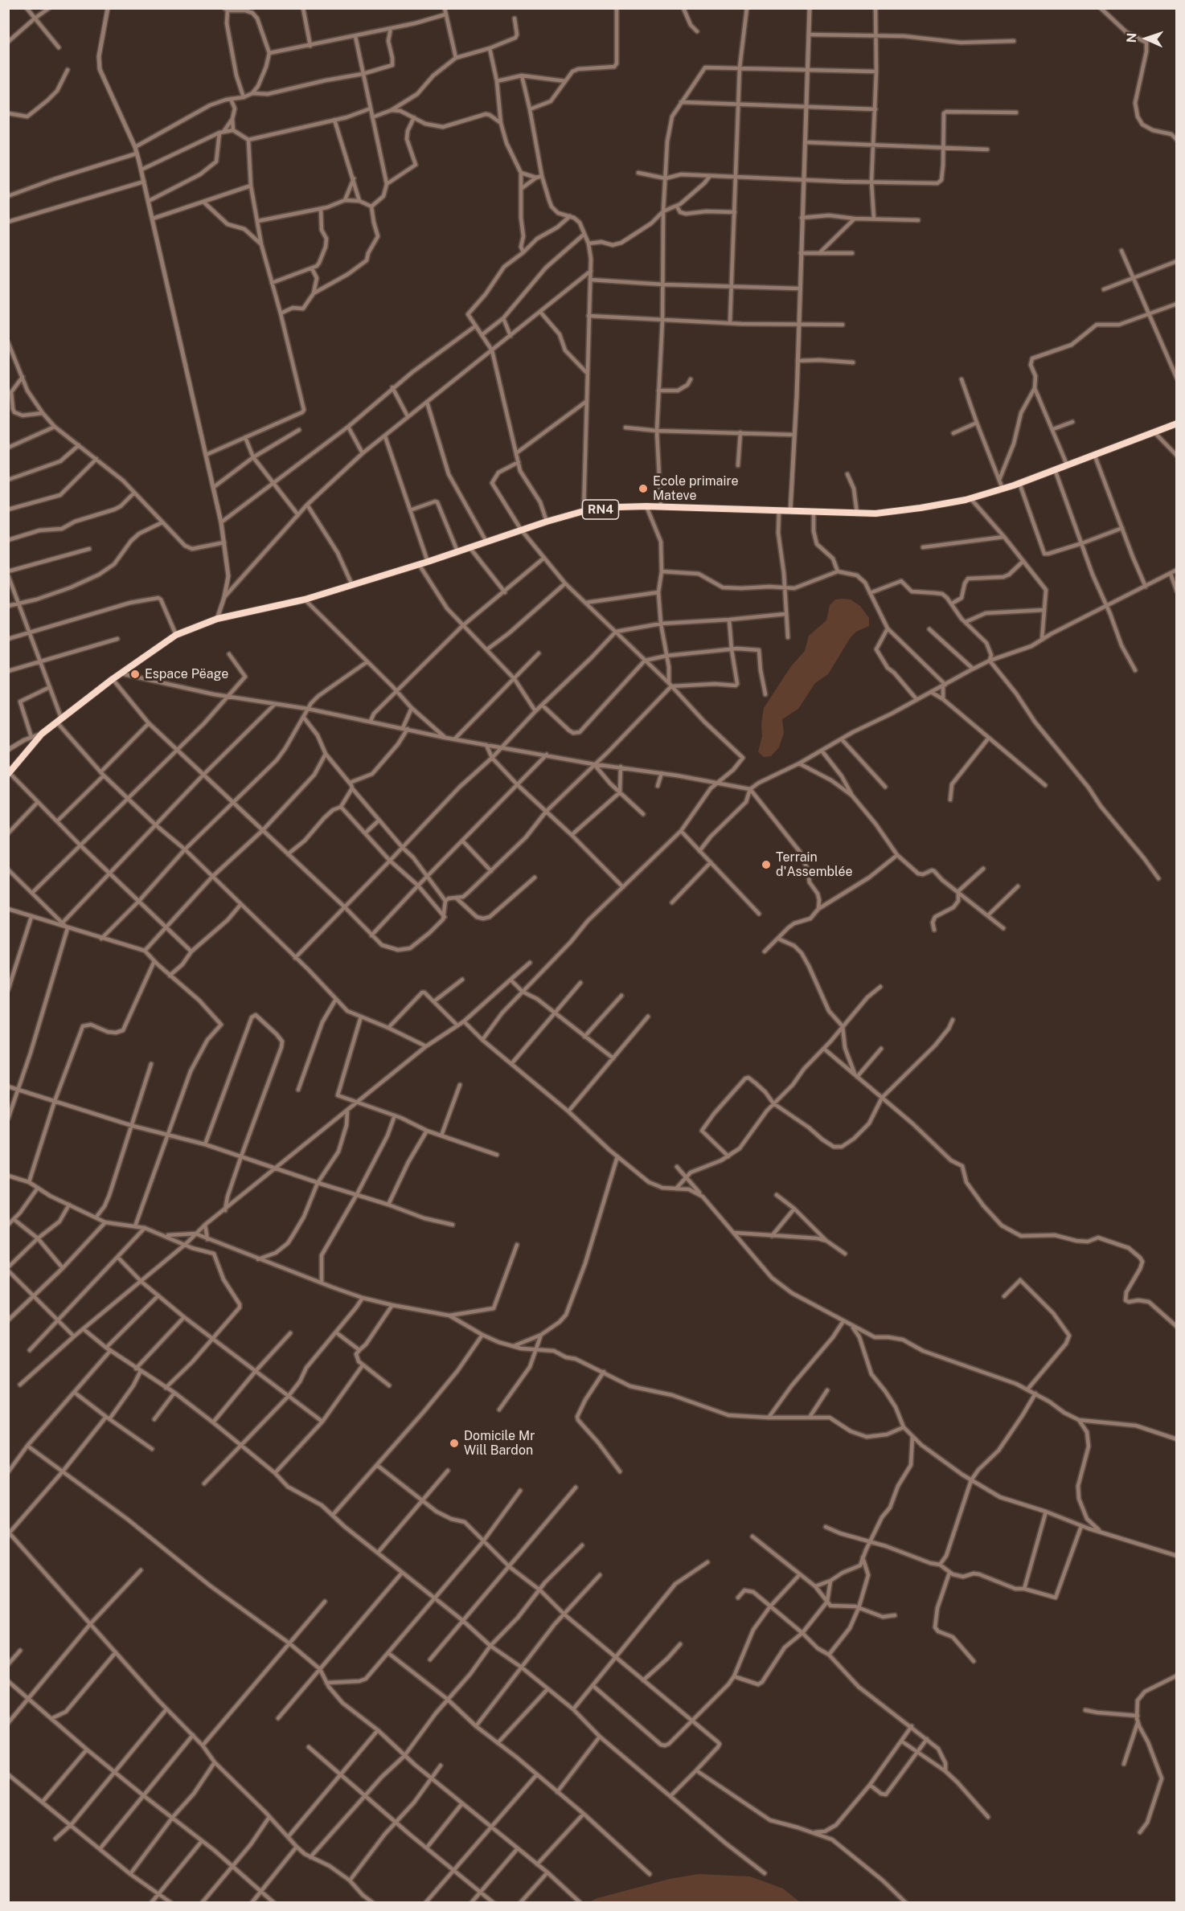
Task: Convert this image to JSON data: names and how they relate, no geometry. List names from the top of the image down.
{
  "streets": {
    "highway": ["RN4"]
  },
  "places": [
    "Ecole primaire Mateve",
    "Espace Pëage",
    "Terrain d'Assemblée",
    "Domicile Mr Will Bardon"
  ],
  "north": "left"
}
